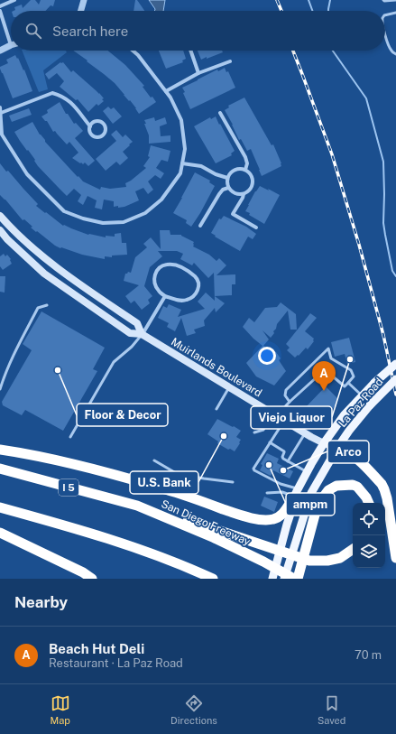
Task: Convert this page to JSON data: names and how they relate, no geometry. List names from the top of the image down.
{
  "streets": {
    "highway": ["I 5", "San Diego Freeway"],
    "main road": ["Muirlands Boulevard", "La Paz Road"]
  },
  "crossings": [
    ["Muirlands Boulevard", "La Paz Road"],
    ["I 5", "San Diego Freeway"]
  ],
  "places": [
    "Viejo Liquor",
    "Floor & Decor",
    "U.S. Bank",
    "ampm",
    "Arco"
  ],
  "page": {
    "search": "Search here",
    "pins": "A",
    "heading": "Nearby",
    "list": [
      {
        "mark": "A",
        "name": "Beach Hut Deli",
        "note": "Restaurant · La Paz Road",
        "value": "70 m"
      }
    ],
    "nav": ["Map", "Directions", "Saved"]
  }
}
